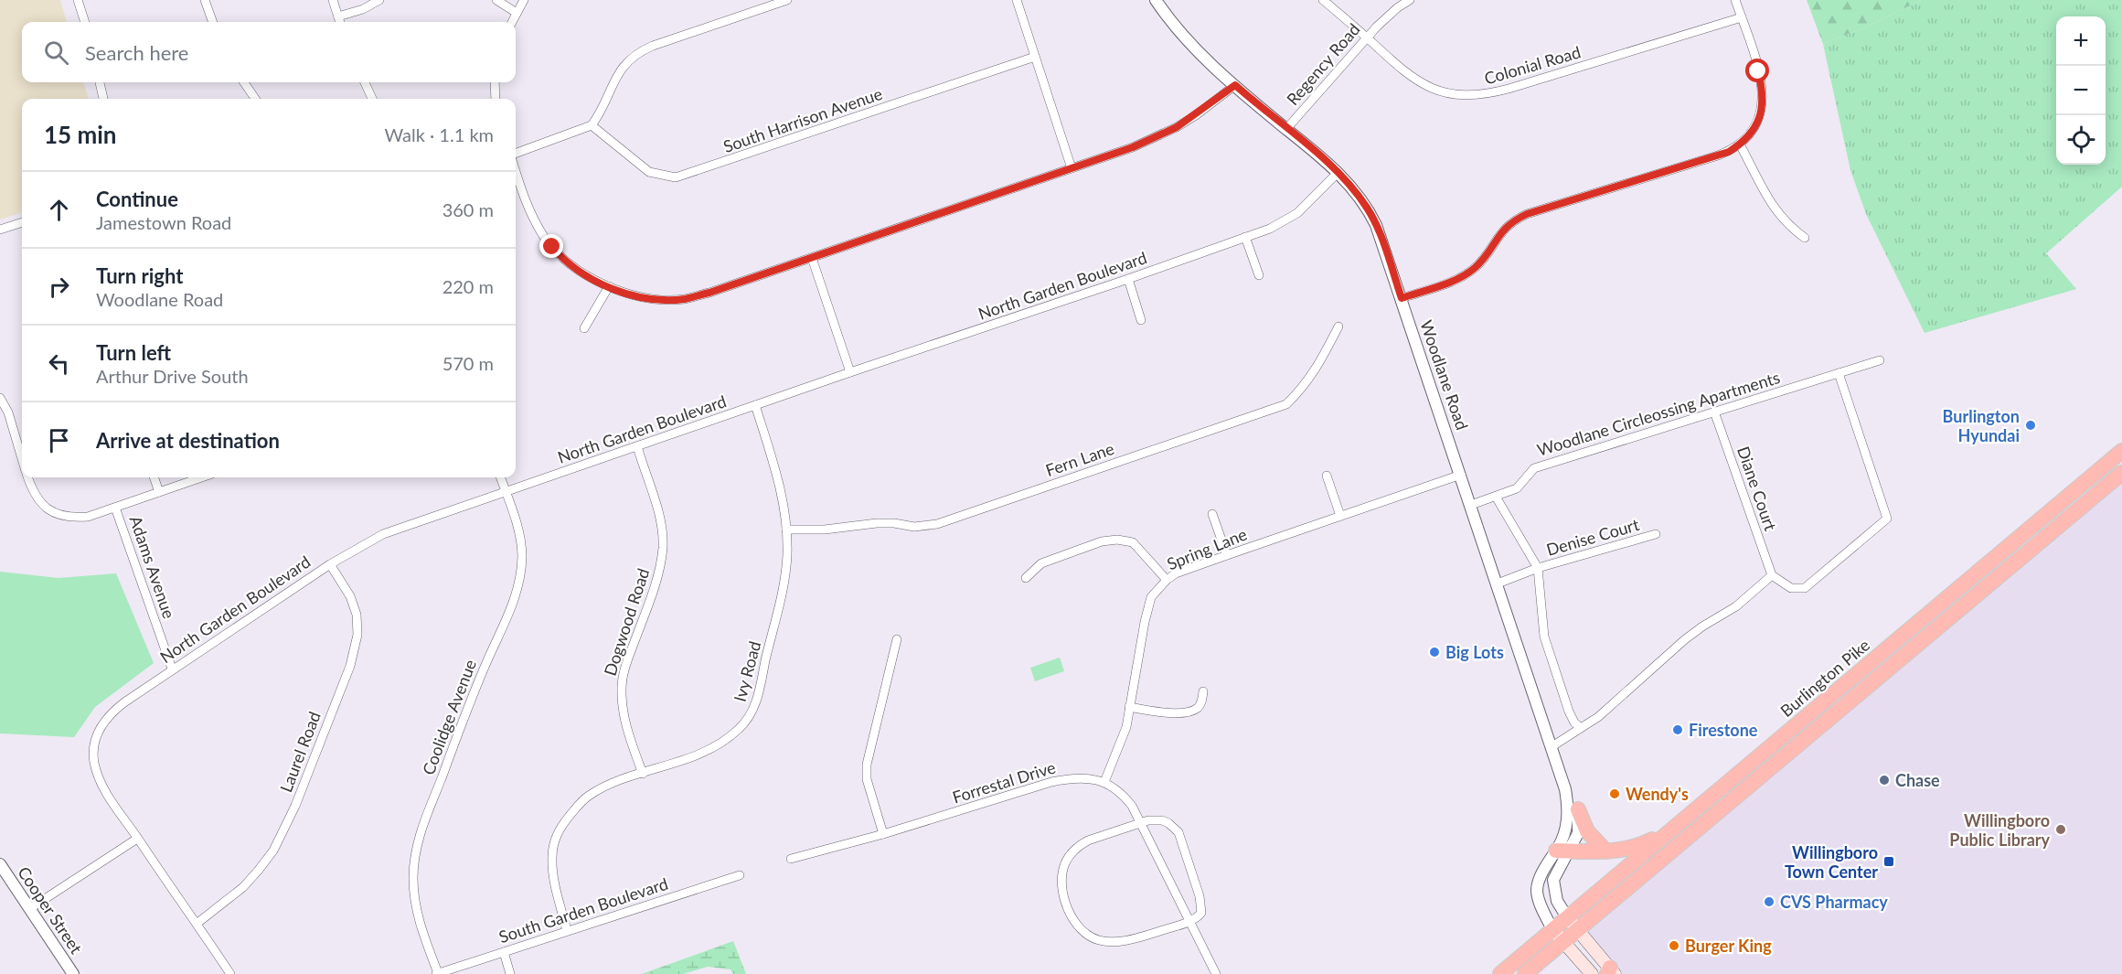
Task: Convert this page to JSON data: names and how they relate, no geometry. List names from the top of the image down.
{
  "streets": {
    "highway": ["Burlington Pike"],
    "street": [
      "Regency Road",
      "Colonial Road",
      "South Harrison Avenue",
      "North Garden Boulevard",
      "Woodlane Road",
      "Woodlane Circleossing Apartments",
      "Fern Lane",
      "Diane Court",
      "Denise Court",
      "Spring Lane",
      "Adams Avenue",
      "Dogwood Road",
      "Ivy Road",
      "Coolidge Avenue",
      "Laurel Road",
      "Forrestal Drive",
      "Cooper Street",
      "South Garden Boulevard"
    ]
  },
  "crossings": [
    ["Regency Road", "Colonial Road"],
    ["Regency Road", "Woodlane Road"],
    ["North Garden Boulevard", "Woodlane Road"],
    ["North Garden Boulevard", "Adams Avenue"],
    ["North Garden Boulevard", "Dogwood Road"],
    ["North Garden Boulevard", "Ivy Road"],
    ["North Garden Boulevard", "Coolidge Avenue"],
    ["North Garden Boulevard", "Laurel Road"],
    ["Woodlane Road", "Woodlane Circleossing Apartments"],
    ["Woodlane Road", "Denise Court"],
    ["Woodlane Road", "Spring Lane"],
    ["Woodlane Road", "Burlington Pike"],
    ["Woodlane Circleossing Apartments", "Diane Court"],
    ["Fern Lane", "Ivy Road"],
    ["Spring Lane", "Forrestal Drive"],
    ["Dogwood Road", "Ivy Road"],
    ["Ivy Road", "South Garden Boulevard"],
    ["Coolidge Avenue", "South Garden Boulevard"]
  ],
  "places": {
    "other": [
      "Burlington Hyundai",
      "Big Lots",
      "Firestone",
      "Chase",
      "Wendy's",
      "Willingboro Public Library",
      "CVS Pharmacy",
      "Burger King"
    ],
    "transit": ["Willingboro Town Center"]
  },
  "page": {
    "map_buttons": ["+", "−"],
    "search": "Search here",
    "heading": ["15 min", "Walk · 1.1 km"],
    "list": [
      ["Continue", "Jamestown Road", "360 m"],
      ["Turn right", "Woodlane Road", "220 m"],
      ["Turn left", "Arthur Drive South", "570 m"],
      "Arrive at destination"
    ]
  }
}
